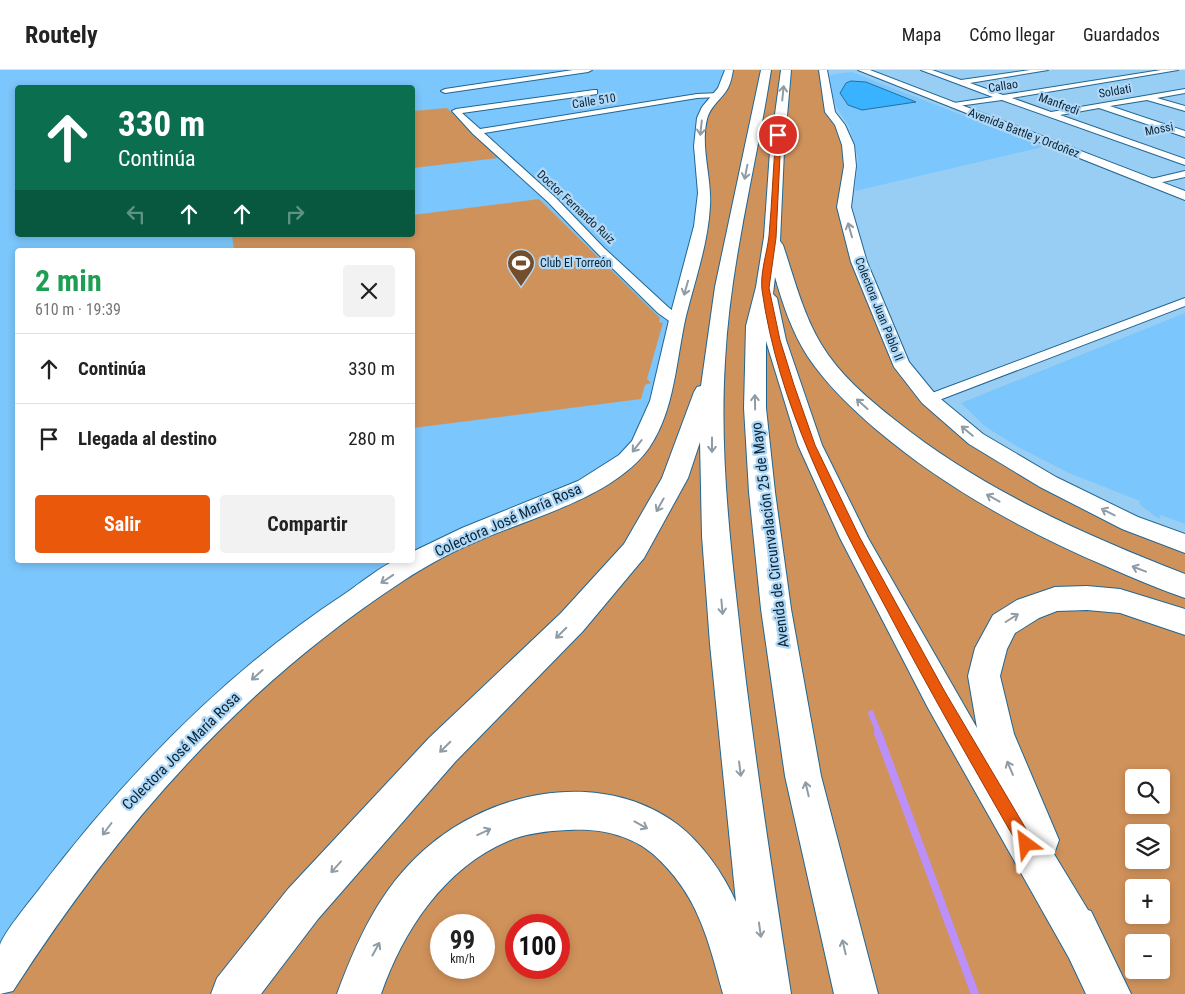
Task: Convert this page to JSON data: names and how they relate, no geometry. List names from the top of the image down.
{
  "streets": {
    "highway": ["Avenida de Circunvalación 25 de Mayo"],
    "main road": ["Avenida Battle y Ordoñez", "Colectora Juan Pablo II", "Colectora José María Rosa"],
    "street": [
      "Callao",
      "Soldati",
      "Calle 510",
      "Manfredi",
      "Mossi",
      "Doctor Fernando Ruiz"
    ]
  },
  "crossings": [
    ["Callao", "Manfredi"],
    ["Callao", "Avenida Battle y Ordoñez"],
    ["Soldati", "Manfredi"],
    ["Calle 510", "Doctor Fernando Ruiz"],
    ["Calle 510", "Colectora José María Rosa"],
    ["Manfredi", "Mossi"],
    ["Doctor Fernando Ruiz", "Colectora José María Rosa"]
  ],
  "one_way": ["Colectora Juan Pablo II", "Colectora José María Rosa"],
  "places": {
    "sports": ["Club El Torreón"]
  },
  "page": {
    "header": "Routely",
    "nav": ["Mapa", "Cómo llegar", "Guardados"],
    "turn": ["330 m", "Continúa"],
    "heading": ["2 min", "610 m · 19:39"],
    "list": [
      {
        "name": "Continúa",
        "value": "330 m"
      },
      {
        "name": "Llegada al destino",
        "value": "280 m"
      }
    ],
    "buttons": ["Salir", "Compartir"],
    "map_buttons": ["+", "−"],
    "speed": "99 km/h",
    "limit": "100"
  }
}
